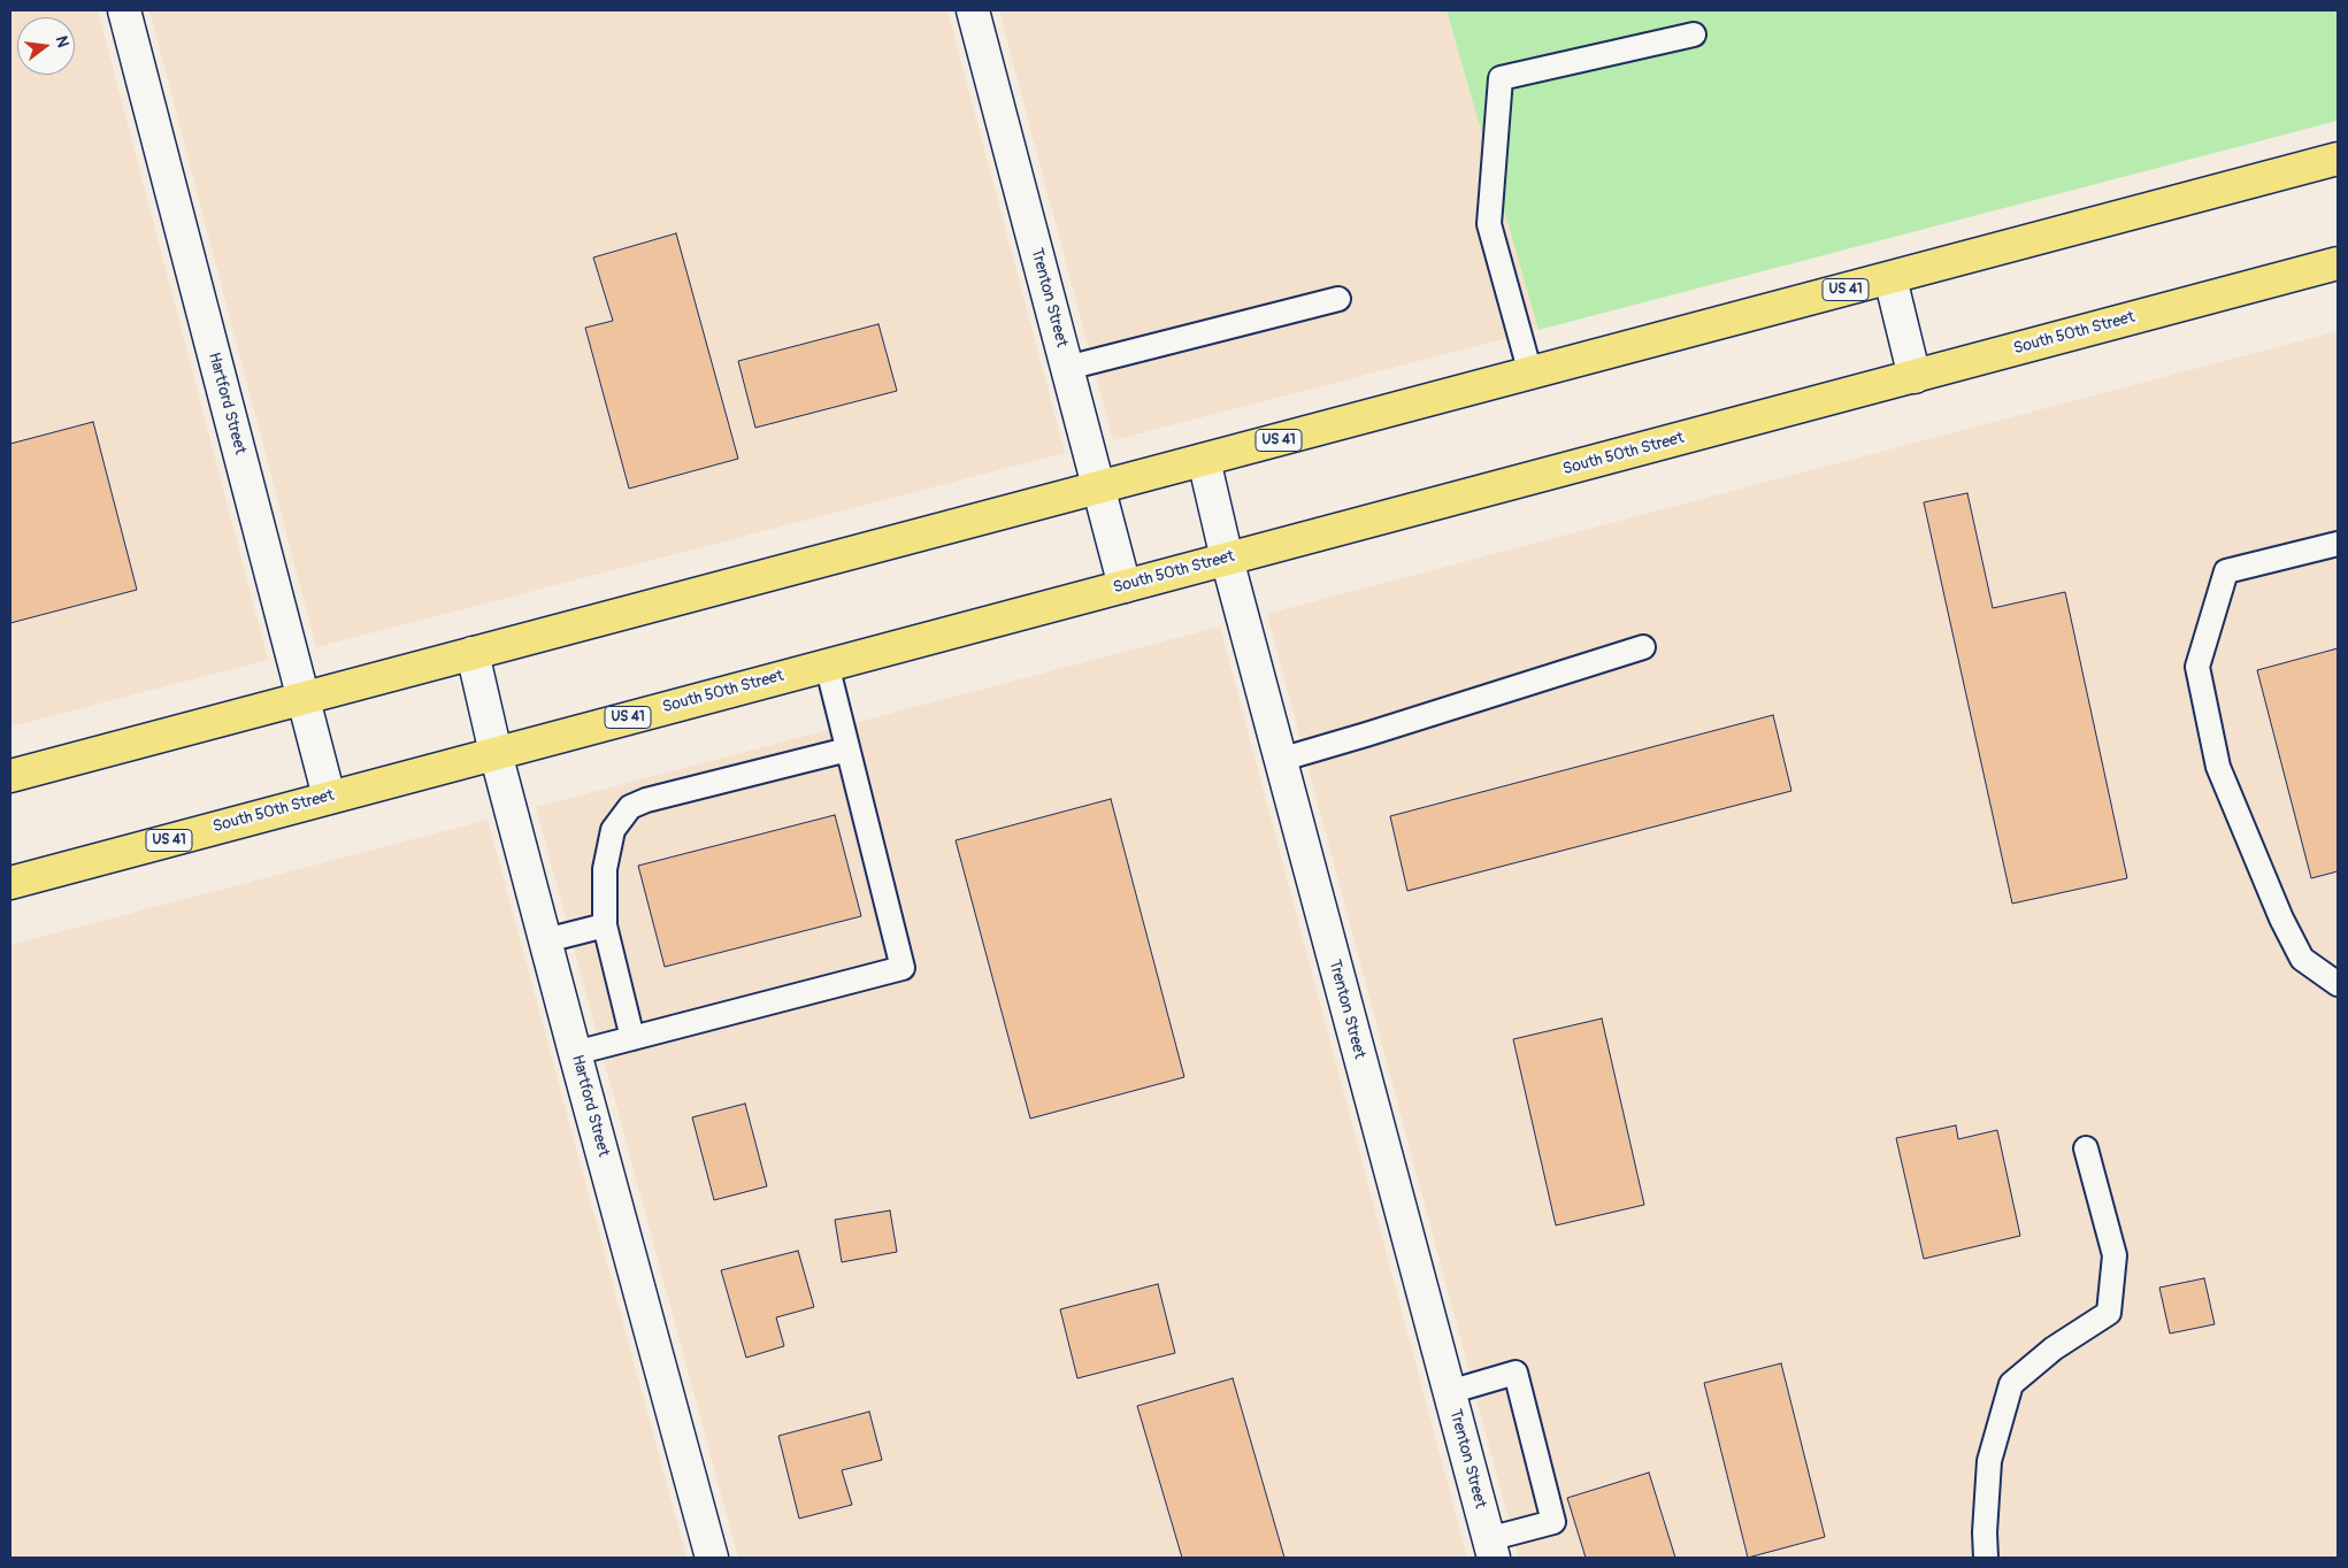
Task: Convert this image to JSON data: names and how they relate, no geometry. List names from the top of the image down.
{
  "streets": {
    "main road": ["US 41", "South 50th Street"],
    "street": ["Trenton Street", "Hartford Street"]
  },
  "crossings": [
    ["US 41", "Trenton Street"],
    ["US 41", "Hartford Street"],
    ["Trenton Street", "South 50th Street"],
    ["South 50th Street", "Hartford Street"]
  ],
  "north": "right"
}
